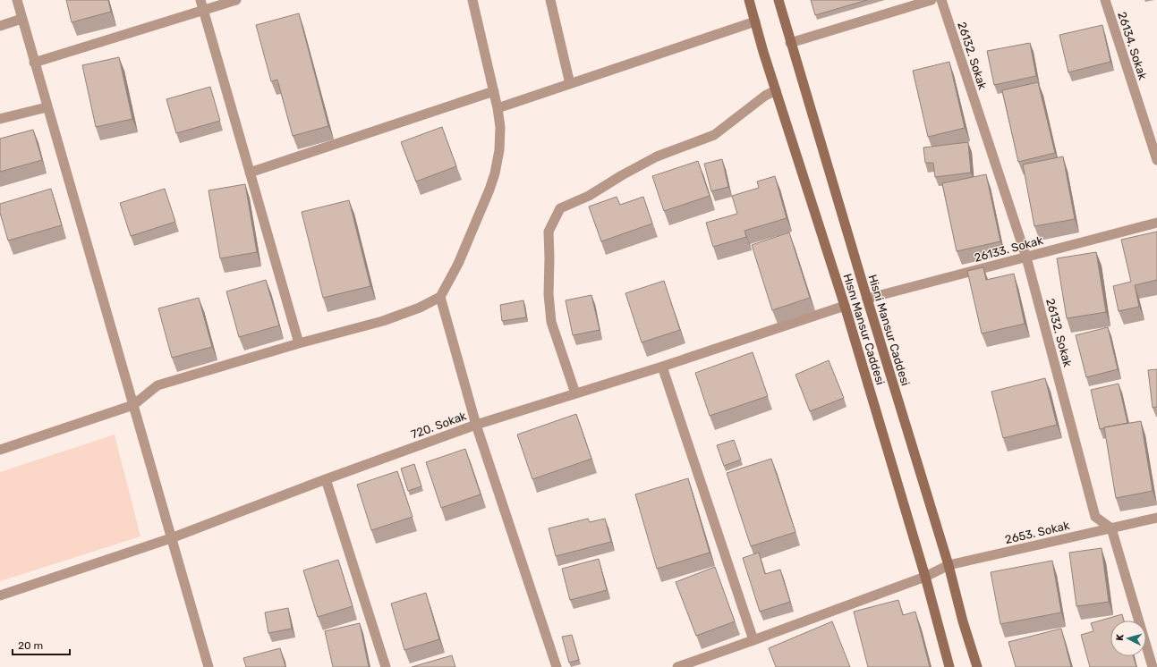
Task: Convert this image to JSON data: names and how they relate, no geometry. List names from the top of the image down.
{
  "streets": {
    "main road": ["Hısnı Mansur Caddesi", "Hisni Mansur Caddesi"],
    "street": [
      "26134. Sokak",
      "26132. Sokak",
      "26133. Sokak",
      "720. Sokak",
      "2653. Sokak"
    ]
  },
  "crossings": [
    ["26132. Sokak", "26133. Sokak"],
    ["26132. Sokak", "2653. Sokak"],
    ["26133. Sokak", "Hisni Mansur Caddesi"],
    ["Hısnı Mansur Caddesi", "2653. Sokak"],
    ["Hisni Mansur Caddesi", "2653. Sokak"]
  ],
  "scale_bar": "20 m",
  "north": "left"
}
